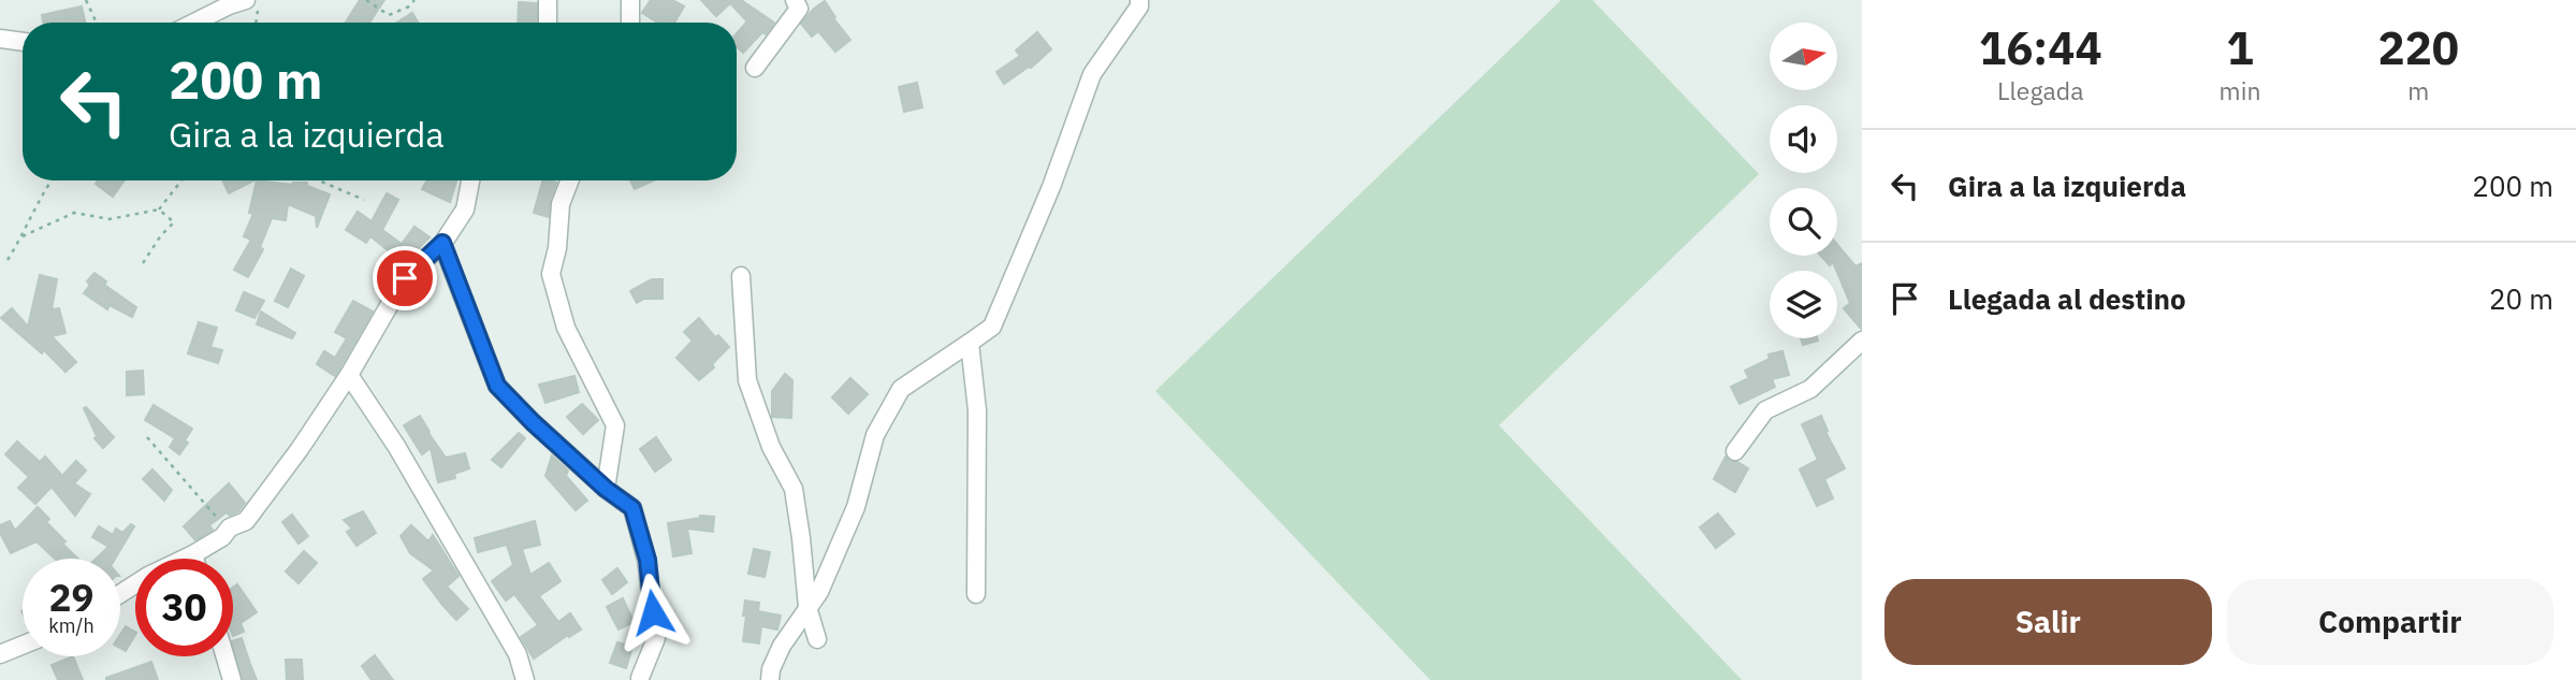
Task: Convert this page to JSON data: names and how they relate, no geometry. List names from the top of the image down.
{
  "north": "right",
  "page": {
    "eta": [
      "16:44",
      "Llegada",
      "1",
      "min",
      "220",
      "m"
    ],
    "turn": ["200 m", "Gira a la izquierda"],
    "list": [
      {
        "name": "Gira a la izquierda",
        "value": "200 m"
      },
      {
        "name": "Llegada al destino",
        "value": "20 m"
      }
    ],
    "speed": "29 km/h",
    "limit": "30",
    "buttons": ["Salir", "Compartir"]
  }
}
